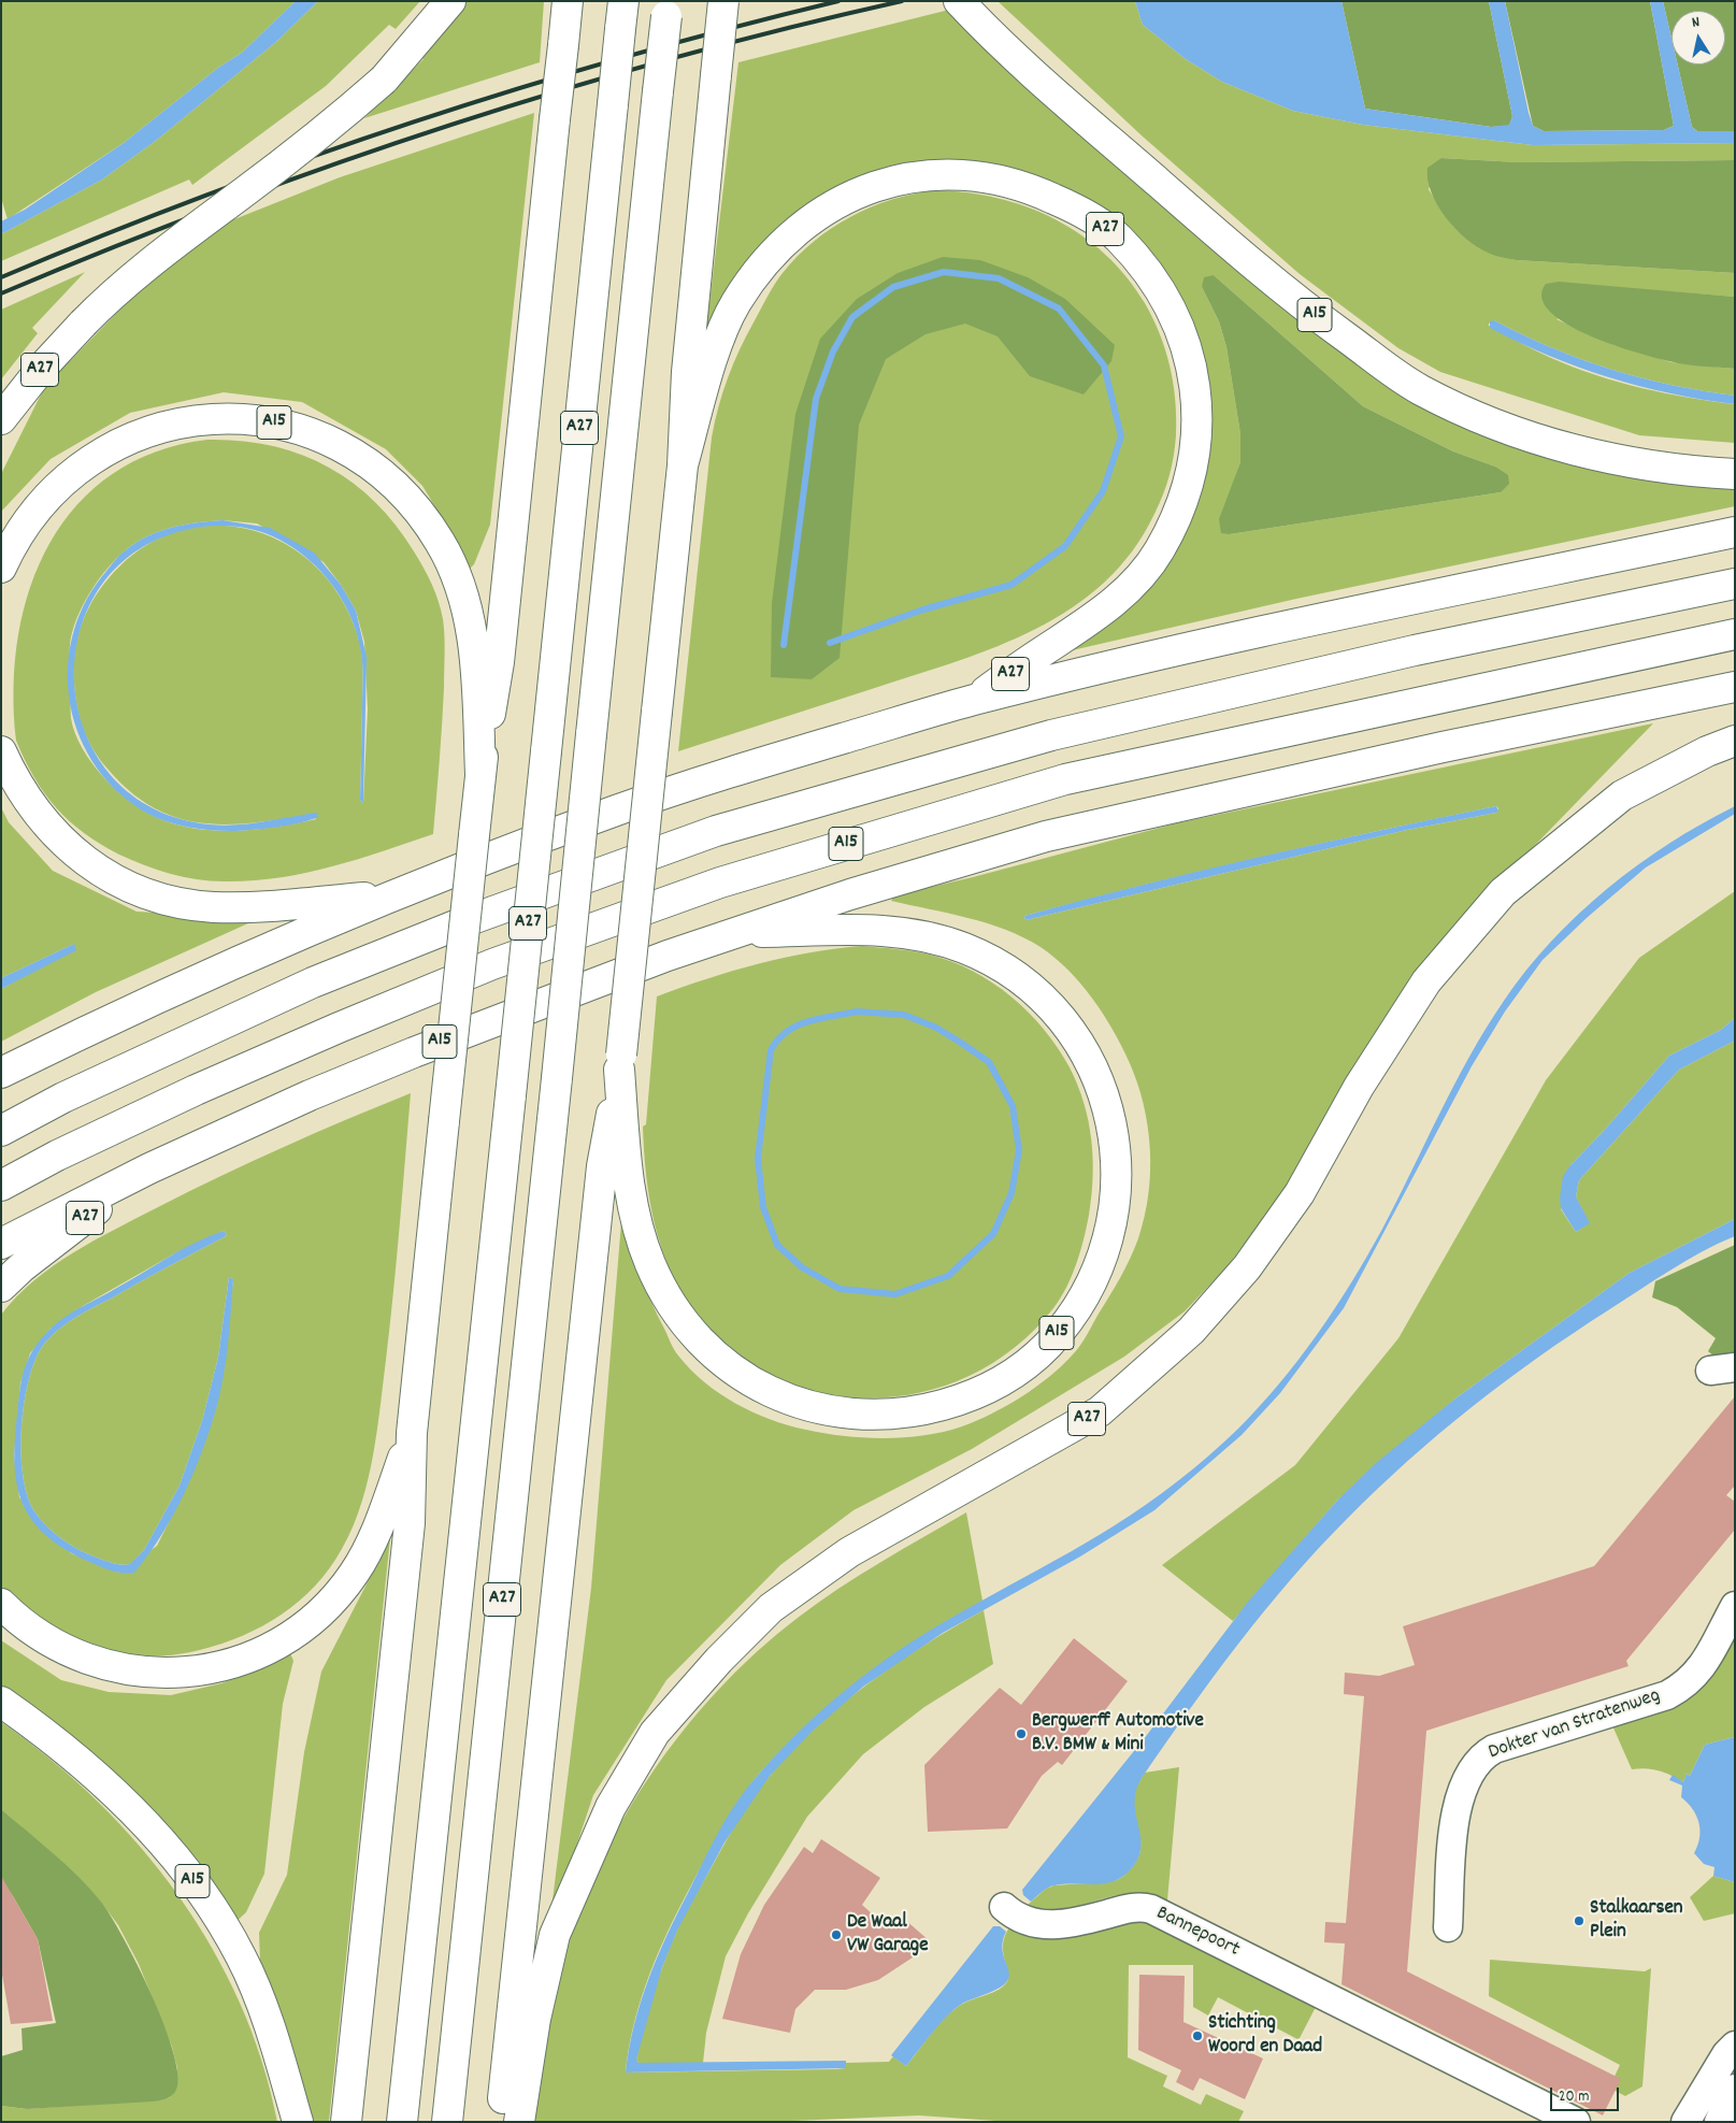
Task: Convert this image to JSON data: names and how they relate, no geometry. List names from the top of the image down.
{
  "streets": {
    "highway": ["A27", "A15"],
    "street": ["Dokter van Stratenweg", "Bannepoort"]
  },
  "crossings": [
    ["A27", "A15"]
  ],
  "places": [
    "Bergwerff Automotive B.V. BMW & Mini",
    "Stalkaarsen Plein",
    "De Waal VW Garage",
    "Stichting Woord en Daad"
  ],
  "scale_bar": "20 m",
  "north": "top"
}
